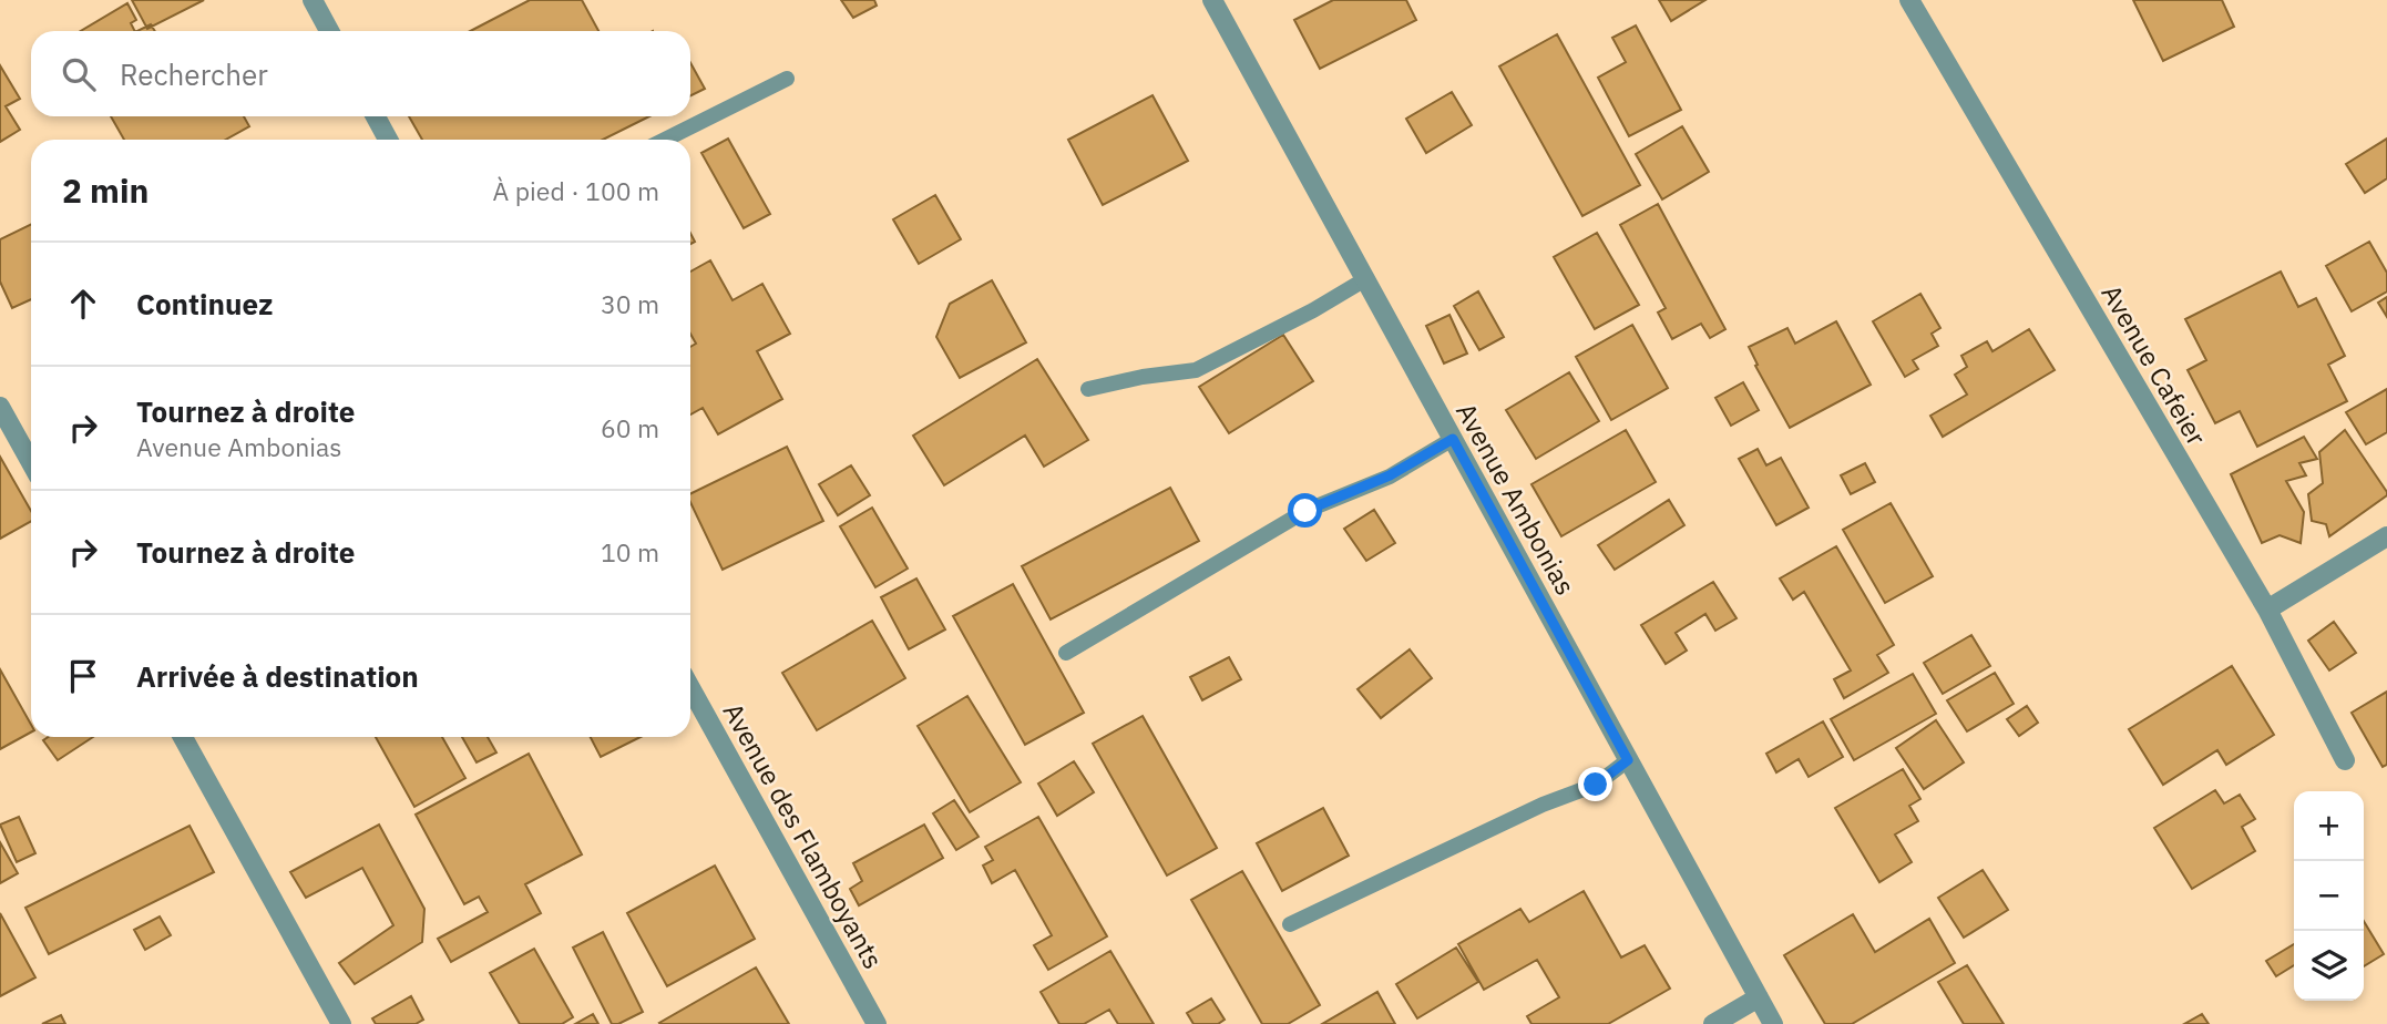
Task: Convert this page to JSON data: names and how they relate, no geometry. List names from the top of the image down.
{
  "streets": {
    "street": ["Avenue Cafeier", "Avenue Ambonias", "Avenue des Flamboyants"]
  },
  "page": {
    "search": "Rechercher",
    "heading": ["2 min", "À pied · 100 m"],
    "list": [
      ["Continuez", "30 m"],
      ["Tournez à droite", "Avenue Ambonias", "60 m"],
      ["Tournez à droite", "10 m"],
      "Arrivée à destination"
    ],
    "map_buttons": ["+", "−"]
  }
}
